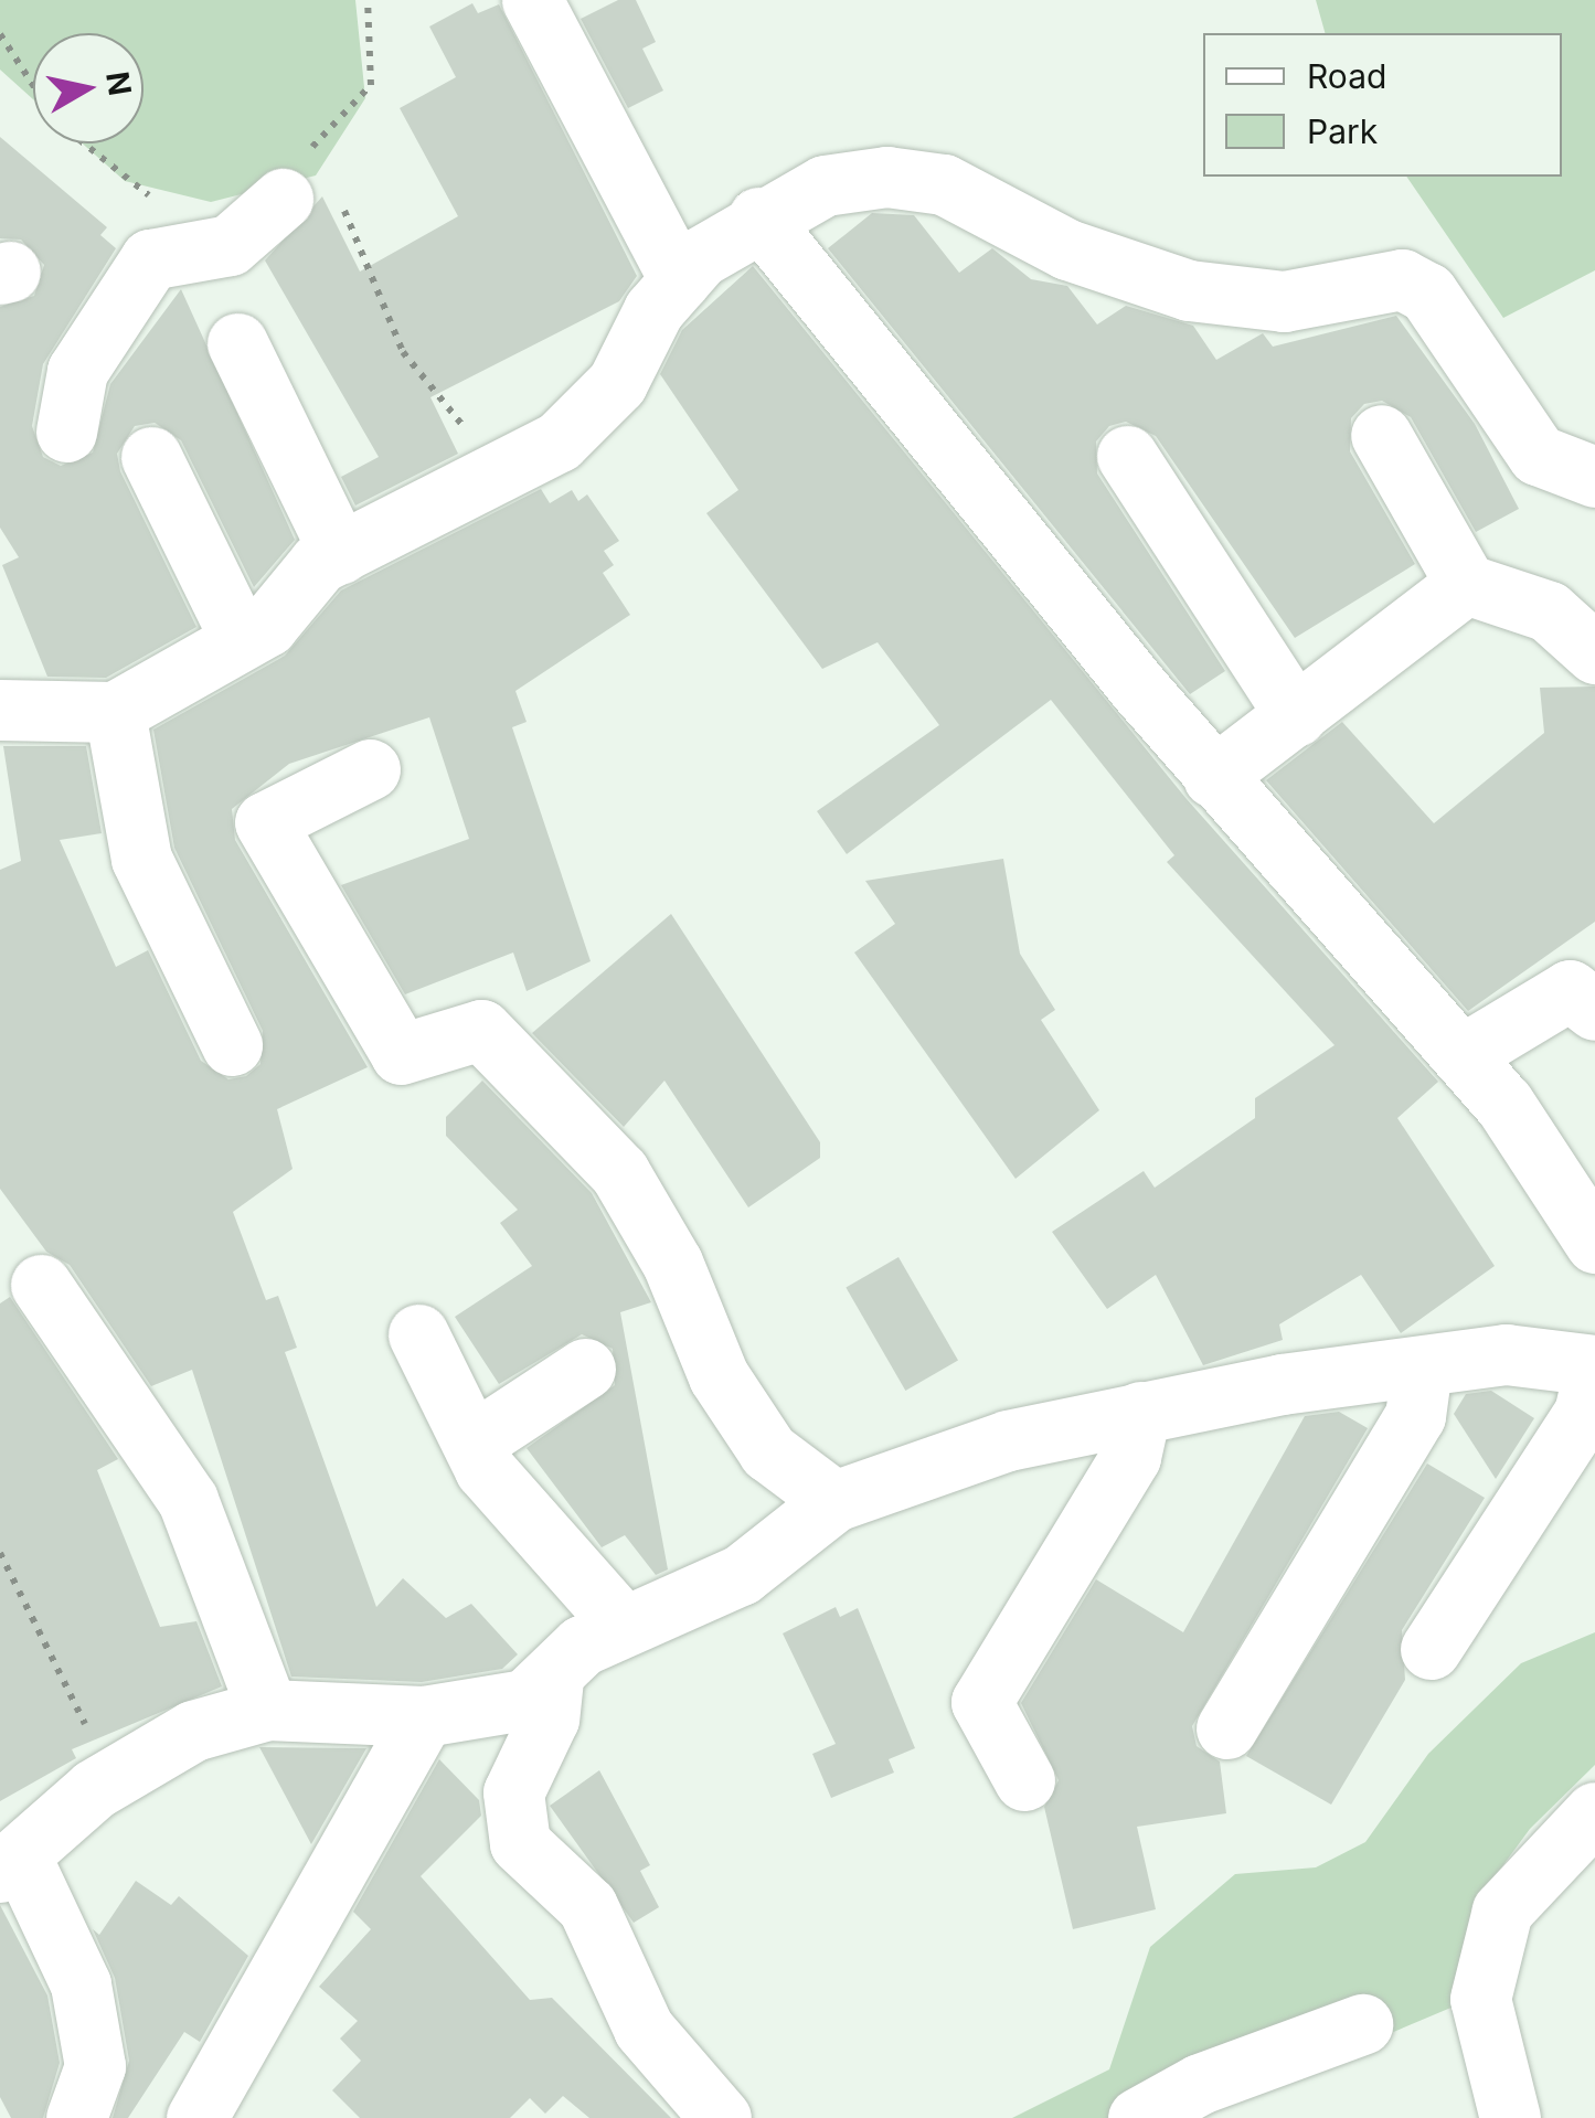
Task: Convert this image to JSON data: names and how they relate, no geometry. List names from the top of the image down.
{
  "legend": ["Road", "Park"],
  "north": "right"
}
